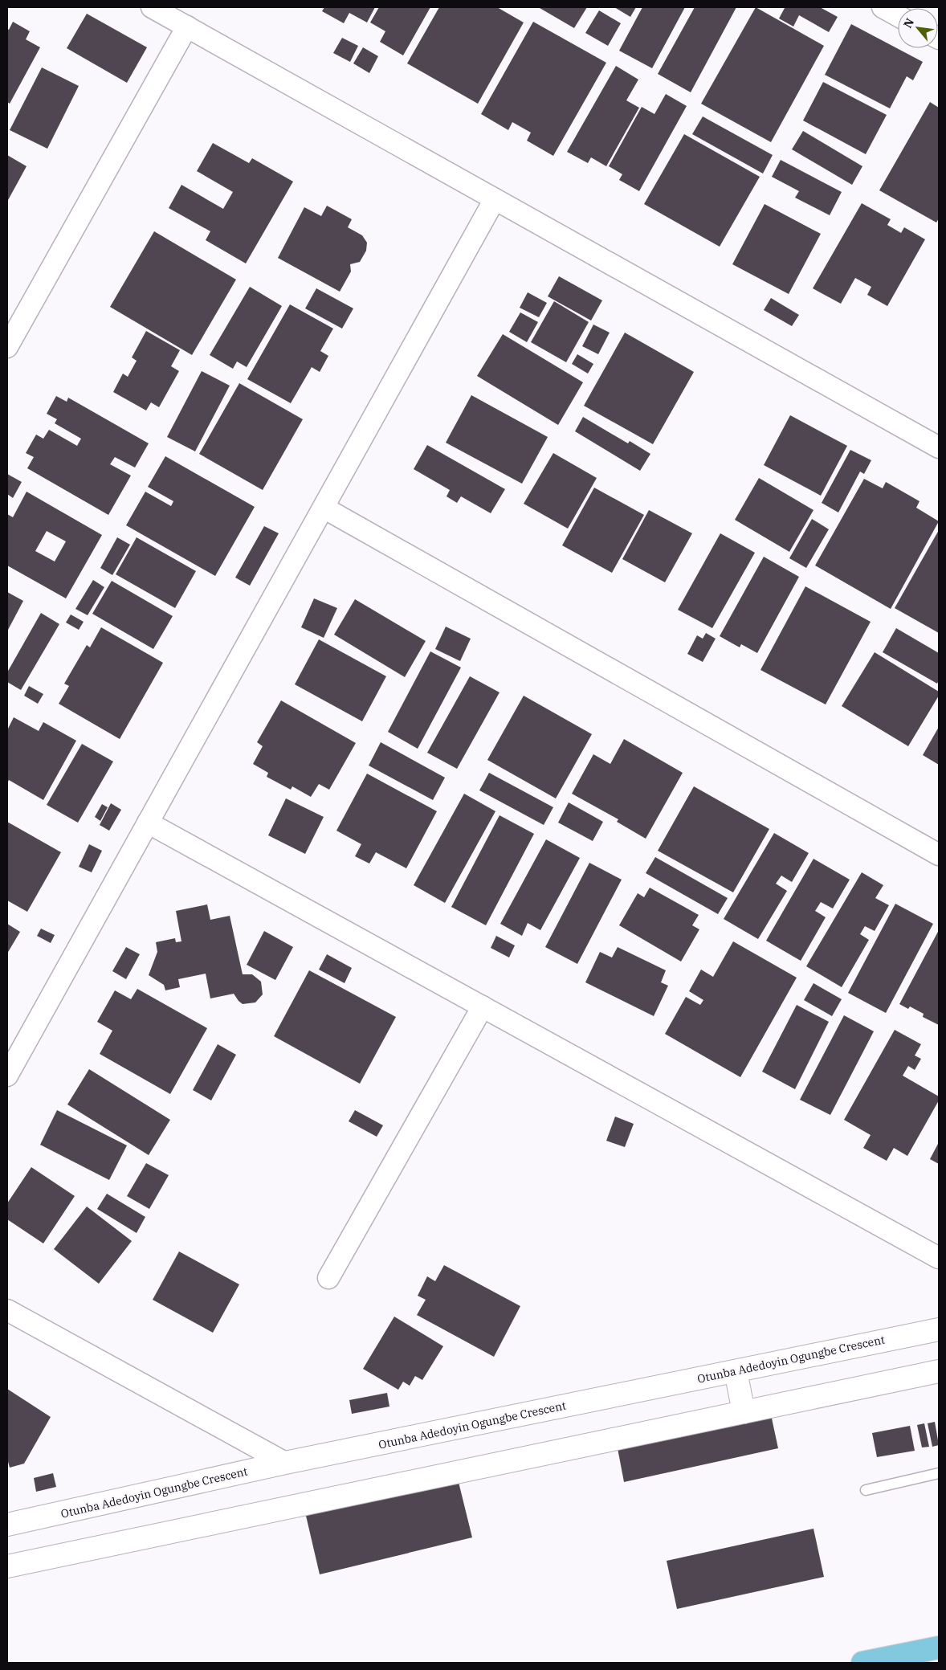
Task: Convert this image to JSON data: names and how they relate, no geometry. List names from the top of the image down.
{
  "streets": {
    "street": ["Otunba Adedoyin Ogungbe Crescent"]
  },
  "north": "top left"
}
